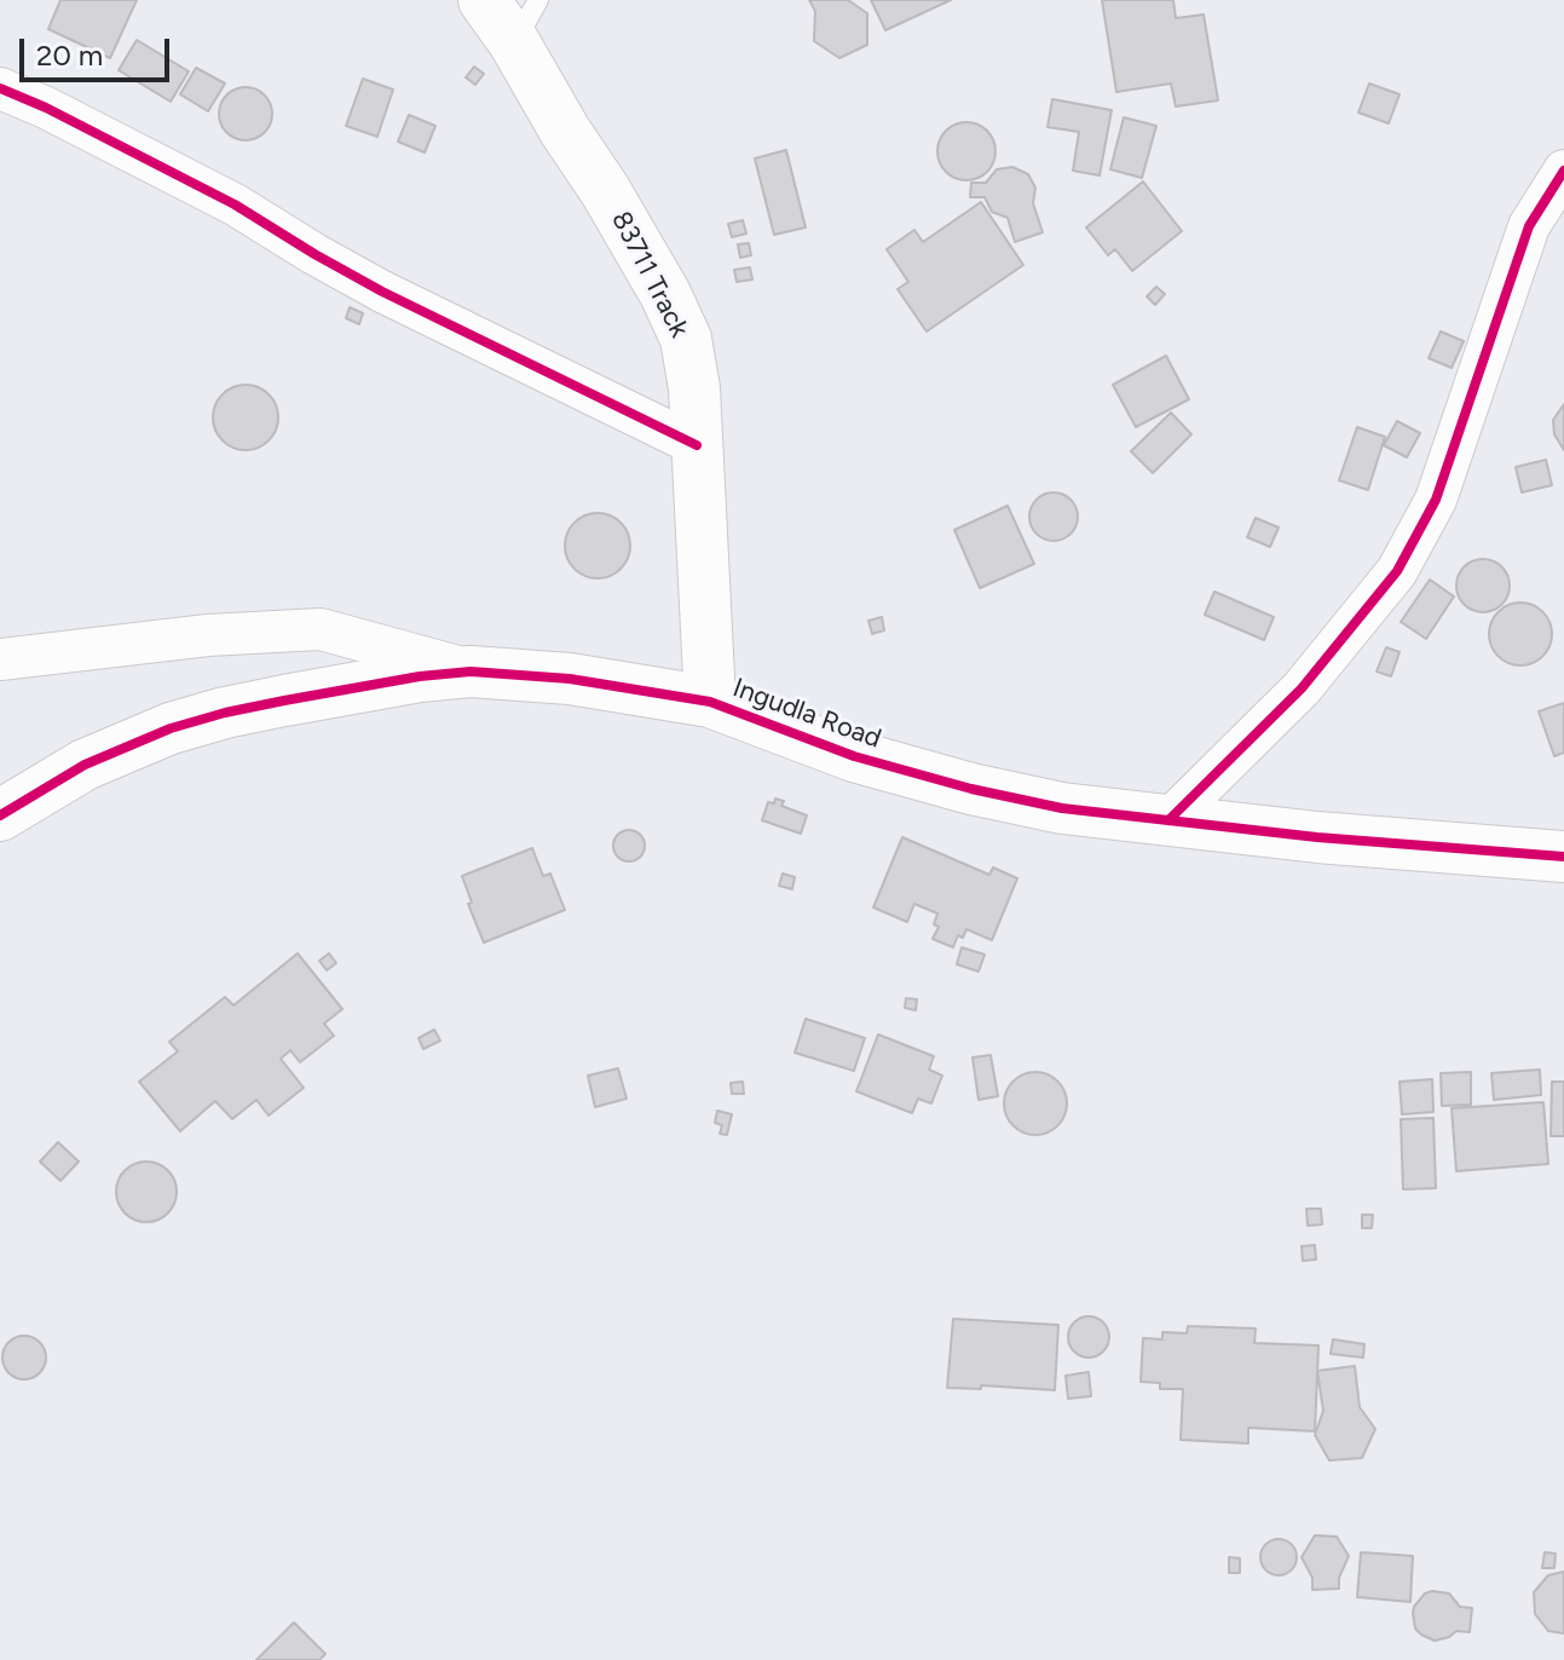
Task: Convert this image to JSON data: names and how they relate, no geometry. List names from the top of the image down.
{
  "streets": {
    "street": ["83711 Track", "Ingudla Road"]
  },
  "crossings": [
    ["83711 Track", "Ingudla Road"]
  ],
  "scale_bar": "20 m"
}
